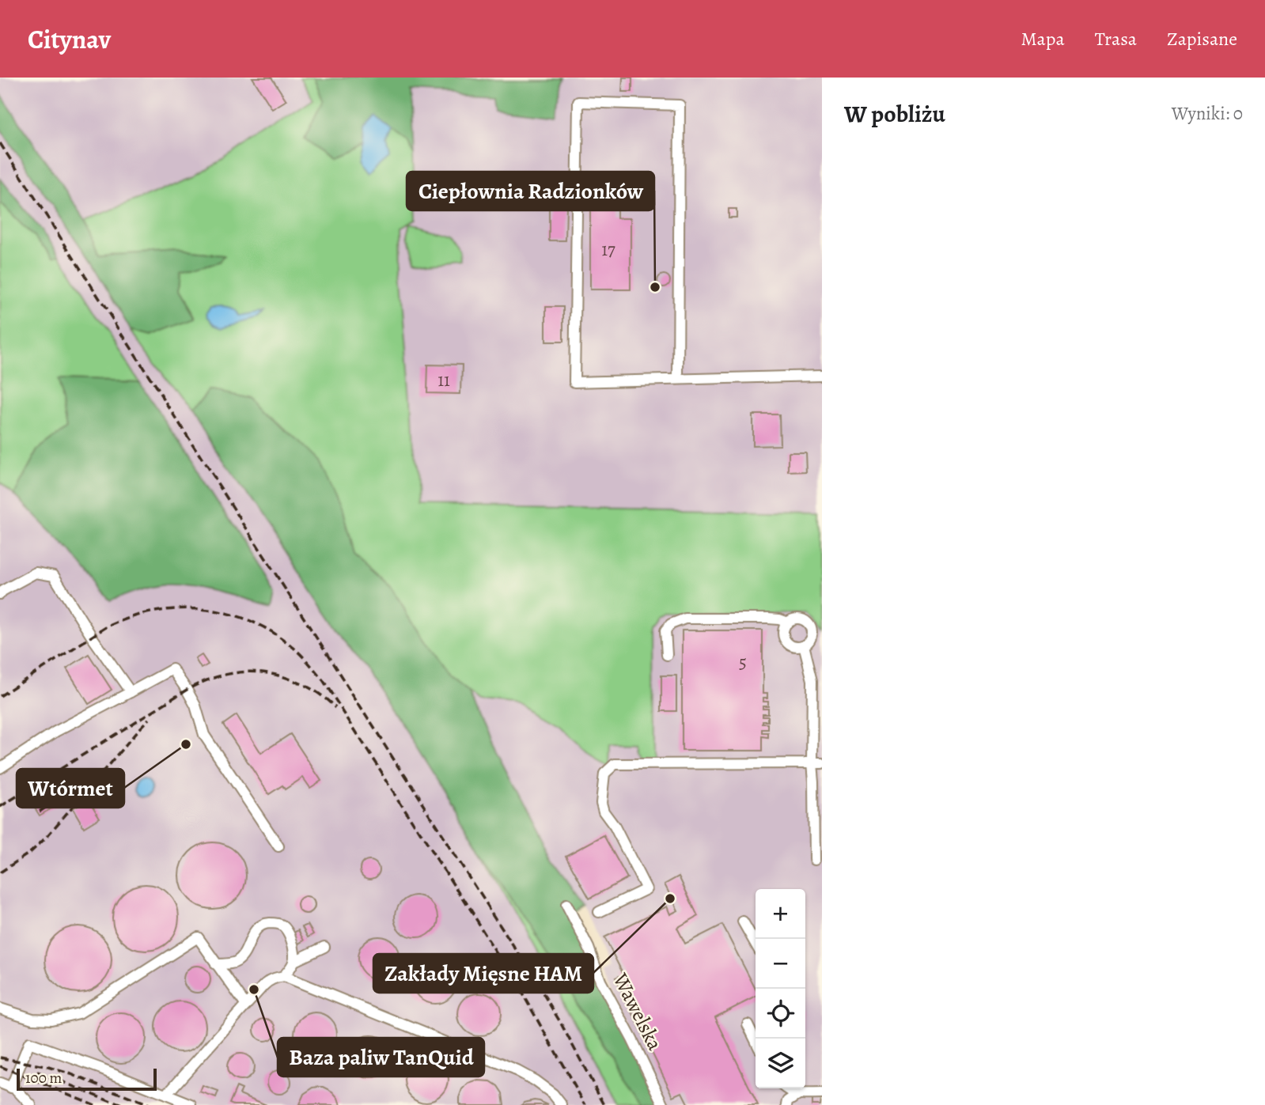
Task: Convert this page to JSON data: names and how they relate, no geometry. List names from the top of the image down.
{
  "streets": {
    "lane": ["Wawelska"]
  },
  "places": [
    "Ciepłownia Radzionków",
    "Wtórmet",
    "Zakłady Mięsne HAM",
    "Baza paliw TanQuid"
  ],
  "house_numbers": ["17", "11", "5"],
  "scale_bar": "100 m",
  "page": {
    "header": "Citynav",
    "nav": ["Mapa", "Trasa", "Zapisane"],
    "heading": ["W pobliżu", "Wyniki: 0"],
    "map_buttons": ["+", "−"],
    "scale": "100 m"
  }
}
